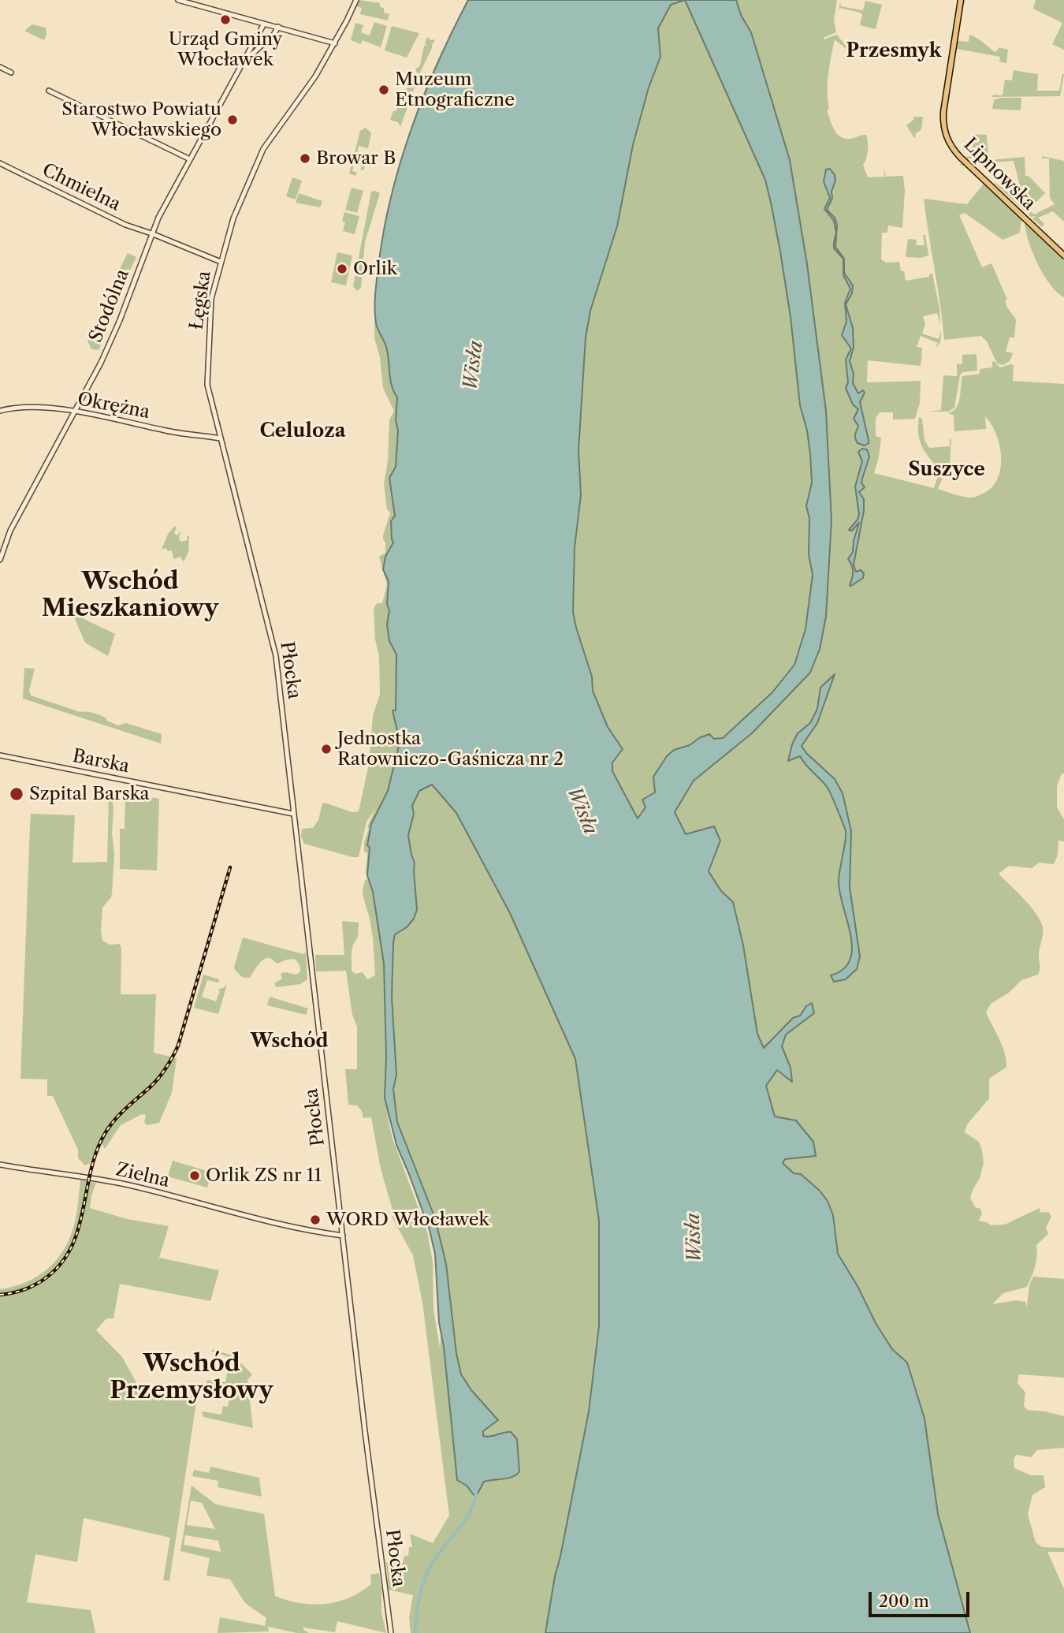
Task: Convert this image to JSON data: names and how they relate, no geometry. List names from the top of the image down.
{
  "streets": {
    "main road": ["Lipnowska"],
    "street": [
      "Chmielna",
      "Łęgska",
      "Stodólna",
      "Okrężna",
      "Płocka",
      "Barska",
      "Zielna"
    ]
  },
  "crossings": [
    ["Chmielna", "Łęgska"],
    ["Chmielna", "Stodólna"],
    ["Łęgska", "Okrężna"],
    ["Łęgska", "Płocka"],
    ["Stodólna", "Okrężna"],
    ["Płocka", "Barska"],
    ["Płocka", "Zielna"]
  ],
  "districts": [
    "Przesmyk",
    "Celuloza",
    "Suszyce",
    "Wschód Mieszkaniowy",
    "Wschód",
    "Wschód Przemysłowy"
  ],
  "water": ["Wisła"],
  "places": [
    "Urząd Gminy Włocławek",
    "Muzeum Etnograficzne",
    "Starostwo Powiatu Włocławskiego",
    "Browar B",
    "Orlik",
    "Jednostka Ratowniczo-Gaśnicza nr 2",
    "Szpital Barska",
    "Orlik ZS nr 11",
    "WORD Włocławek"
  ],
  "scale_bar": "200 m"
}
